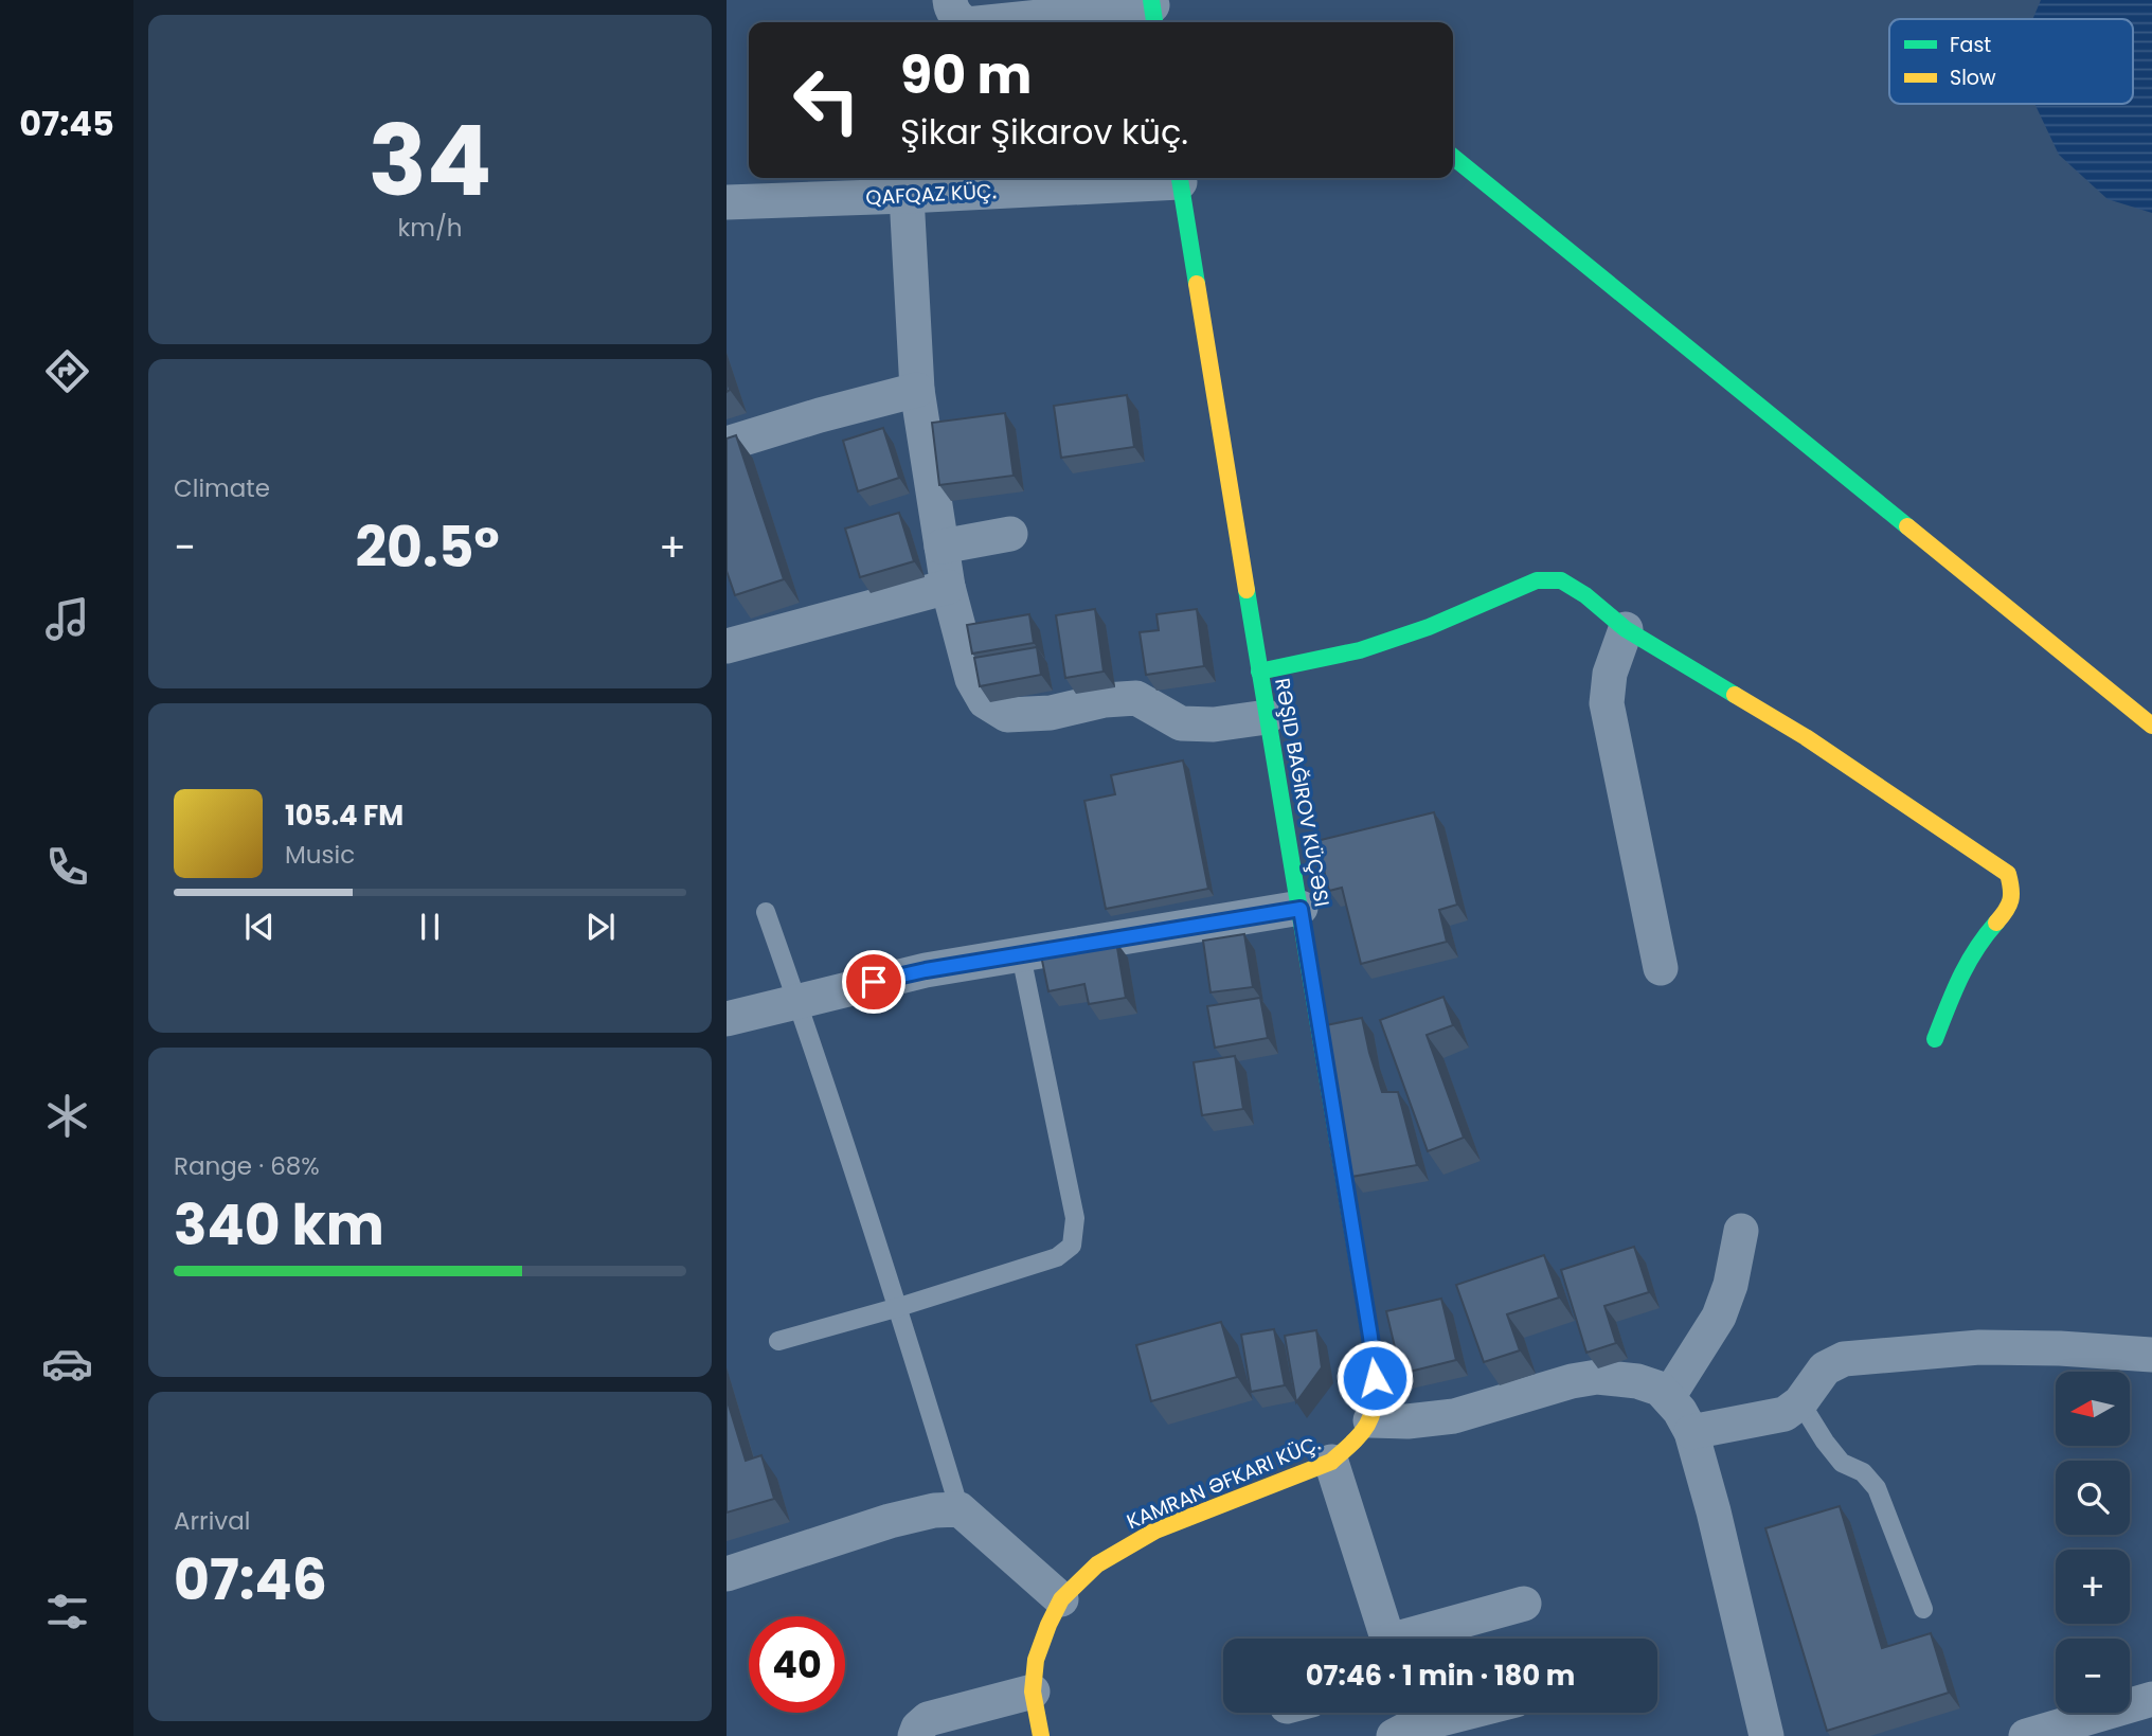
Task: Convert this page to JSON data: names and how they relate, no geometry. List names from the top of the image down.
{
  "streets": {
    "street": ["QAFQAZ KÜÇ.", "KAMRAN ƏFKARI KÜÇ."]
  },
  "legend": ["Fast", "Slow"],
  "north": "left",
  "page": {
    "tabs": "07:45",
    "tile": [
      ["34", "km/h"],
      "Climate",
      ["Range · 68%", "340 km"],
      ["Arrival", "07:46"]
    ],
    "turn": ["90 m", "Şikar Şikarov küç."],
    "heat": ["−", "20.5°", "+"],
    "song": ["105.4 FM", "Music"],
    "map_buttons": ["+", "−"],
    "limit": "40",
    "trip": "07:46 · 1 min · 180 m"
  }
}
